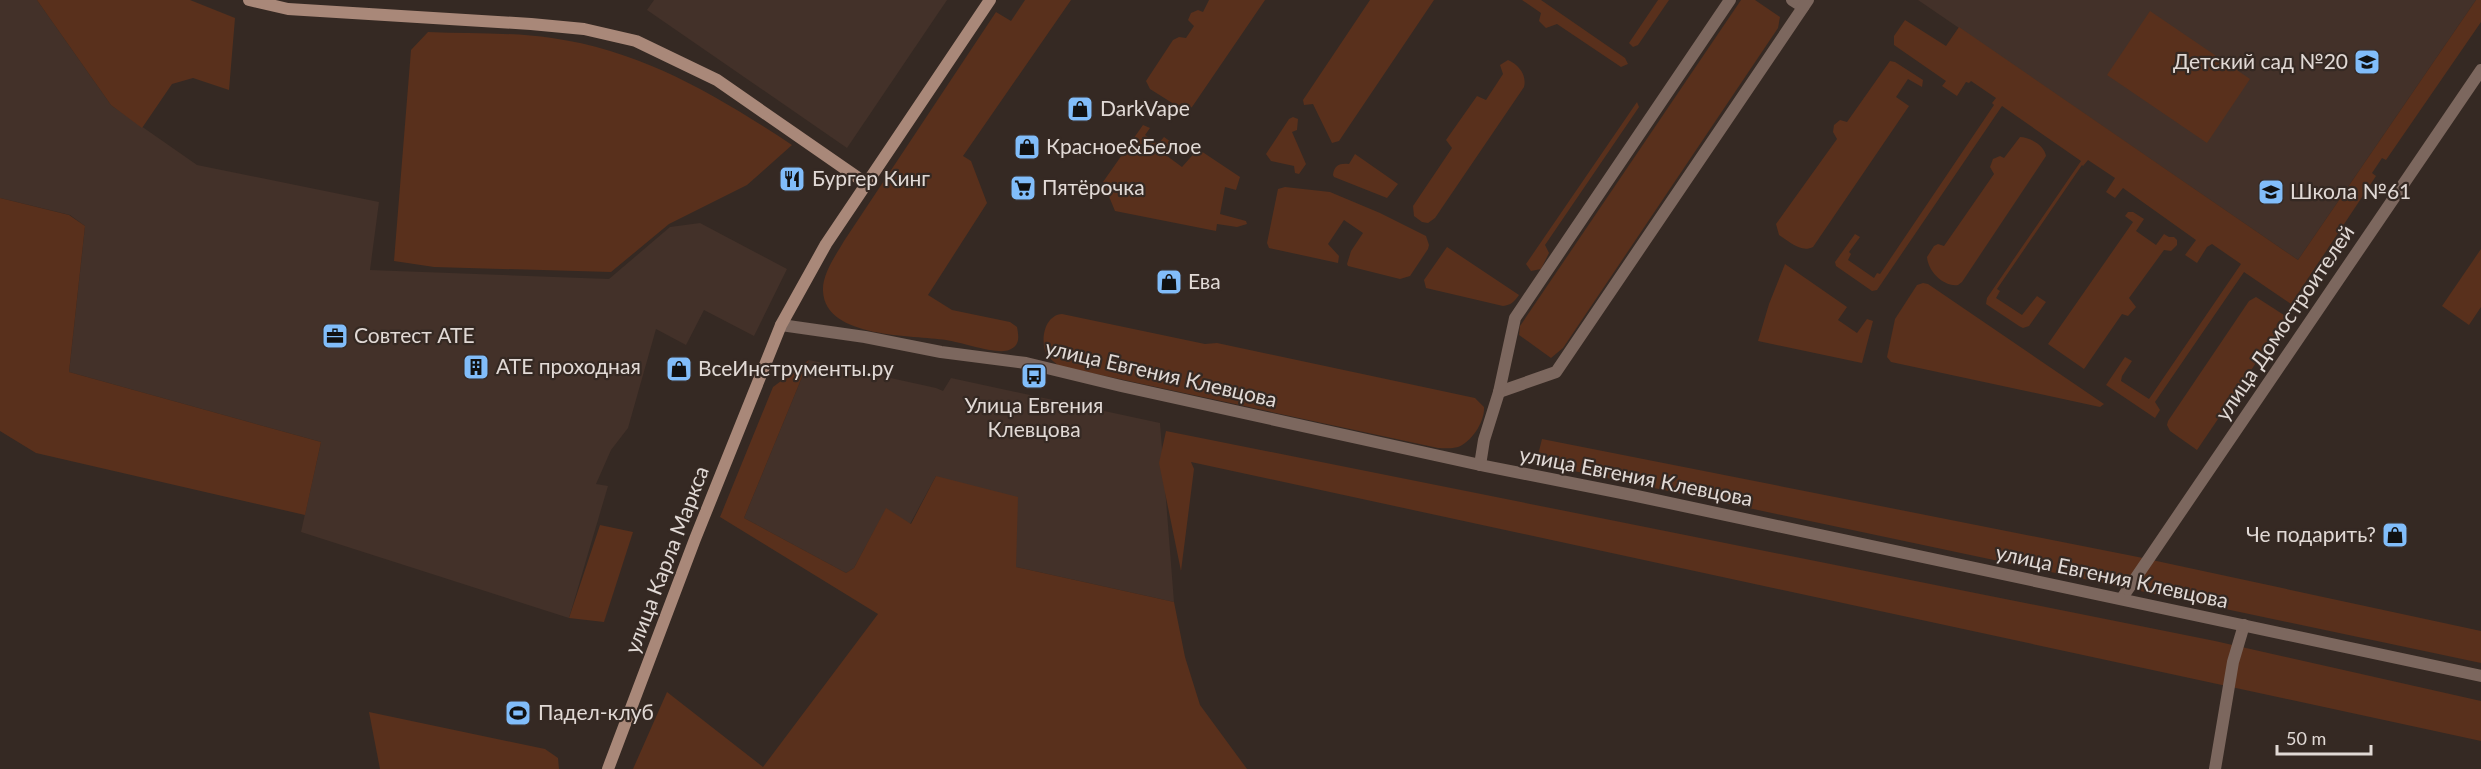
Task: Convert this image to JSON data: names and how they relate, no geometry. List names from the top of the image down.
{
  "streets": {
    "main road": ["улица Карла Маркса"],
    "street": ["улица Домостроителей", "улица Евгения Клевцова"]
  },
  "crossings": [
    ["улица Домостроителей", "улица Евгения Клевцова"],
    ["улица Евгения Клевцова", "улица Карла Маркса"]
  ],
  "places": {
    "school or university": ["Детский сад №20", "Школа №61"],
    "shop": [
      "DarkVape",
      "Красное&Белое",
      "Ева",
      "ВсеИнструменты.ру",
      "Че подарить?"
    ],
    "restaurant": ["Бургер Кинг"],
    "supermarket": ["Пятёрочка"],
    "office": ["Совтест АТЕ"],
    "building": ["АТЕ проходная"],
    "bus stop": ["Улица Евгения Клевцова"],
    "sports": ["Падел-клуб"]
  },
  "scale_bar": "50 m"
}
